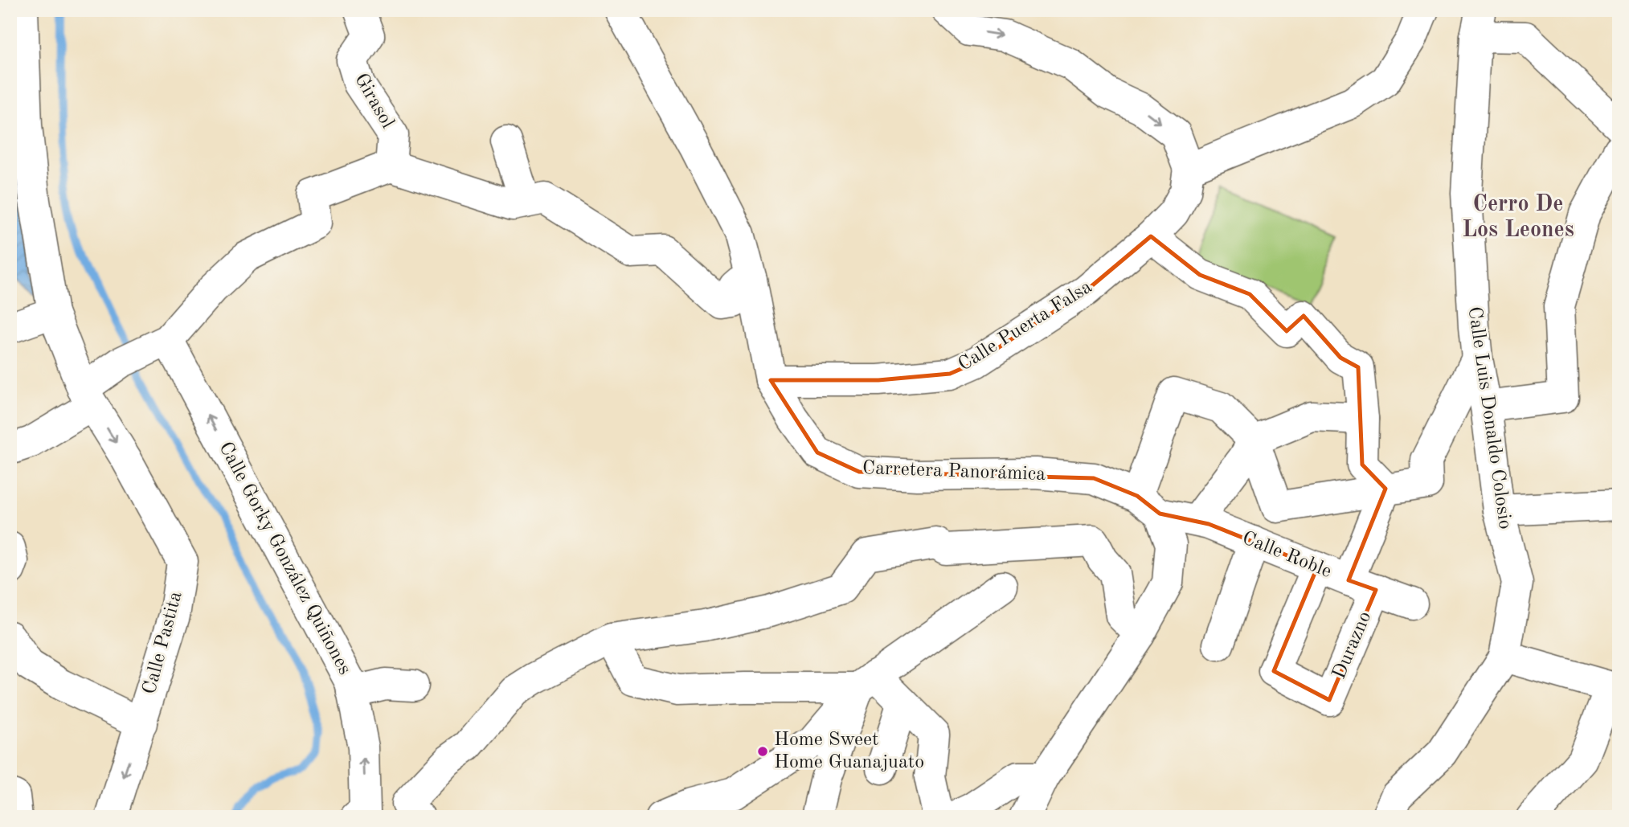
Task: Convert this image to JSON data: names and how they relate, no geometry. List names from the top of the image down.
{
  "streets": {
    "street": [
      "Girasol",
      "Calle Puerta Falsa",
      "Calle Luis Donaldo Colosio",
      "Carretera Panorámica",
      "Calle Roble",
      "Calle Gorky González Quiñones",
      "Calle Pastita",
      "Durazno"
    ]
  },
  "crossings": [
    ["Calle Puerta Falsa", "Carretera Panorámica"],
    ["Carretera Panorámica", "Calle Roble"],
    ["Calle Roble", "Durazno"]
  ],
  "one_way": ["Calle Gorky González Quiñones", "Calle Pastita"],
  "districts": ["Cerro De Los Leones"],
  "places": ["Home Sweet Home Guanajuato"]
}
